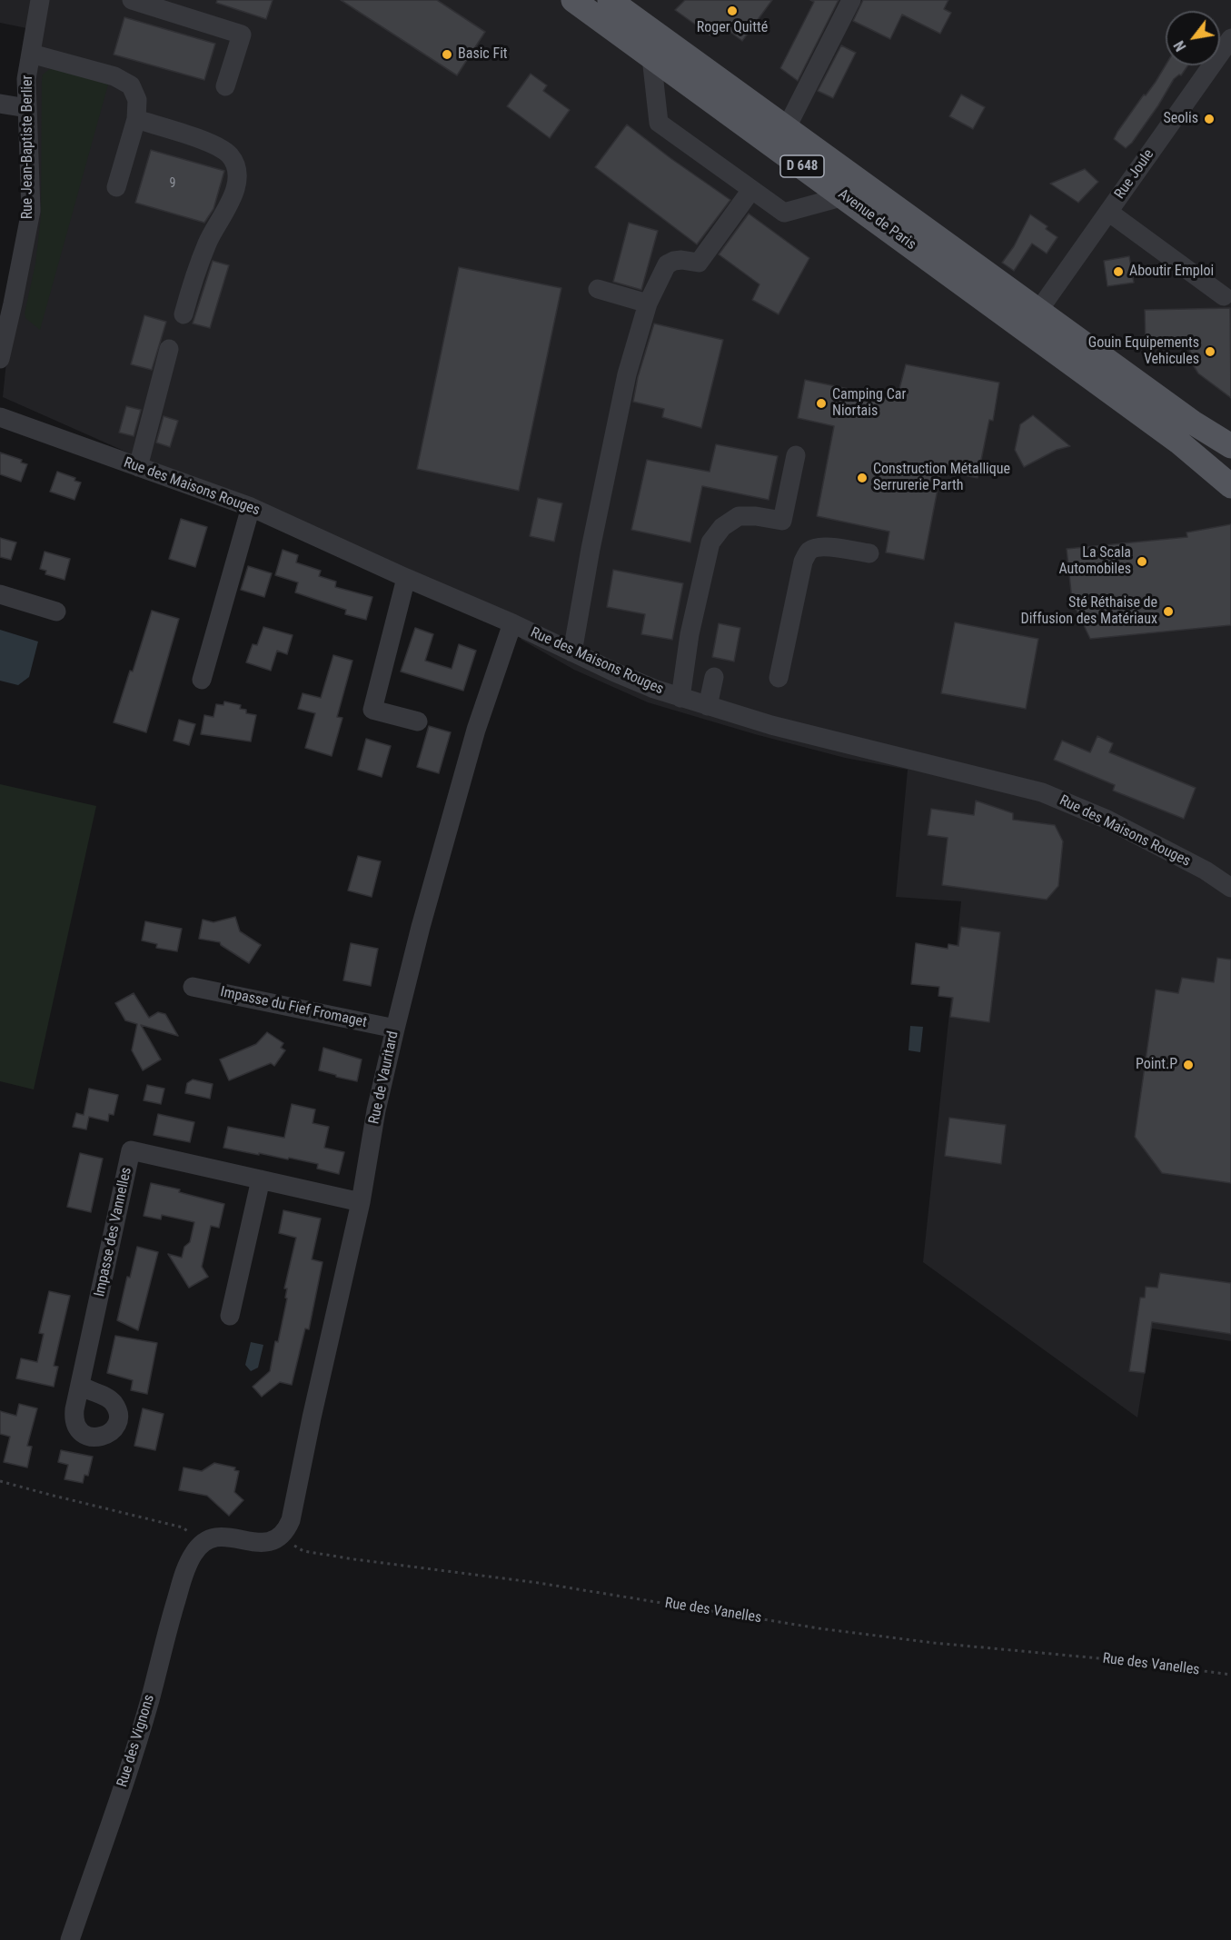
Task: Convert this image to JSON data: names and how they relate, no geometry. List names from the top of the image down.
{
  "streets": {
    "main road": ["D 648", "Avenue de Paris"],
    "street": [
      "Rue Jean-Baptiste Berlier",
      "Rue Joule",
      "Rue des Maisons Rouges",
      "Impasse du Fief Fromaget",
      "Rue de Vauritard",
      "Impasse des Vannelles",
      "Rue des Vignons"
    ],
    "path": ["Rue des Vanelles"]
  },
  "crossings": [
    ["Rue Joule", "Avenue de Paris"],
    ["Rue des Maisons Rouges", "Rue de Vauritard"],
    ["Impasse du Fief Fromaget", "Rue de Vauritard"],
    ["Rue de Vauritard", "Impasse des Vannelles"],
    ["Rue de Vauritard", "Rue des Vanelles"]
  ],
  "places": [
    "Roger Quitté",
    "Basic Fit",
    "Seolis",
    "Aboutir Emploi",
    "Gouin Equipements Vehicules",
    "Camping Car Niortais",
    "Construction Métallique Serrurerie Parth",
    "La Scala Automobiles",
    "Sté Réthaise de Diffusion des Matériaux",
    "Point.P"
  ],
  "house_numbers": ["9"],
  "north": "bottom left"
}
